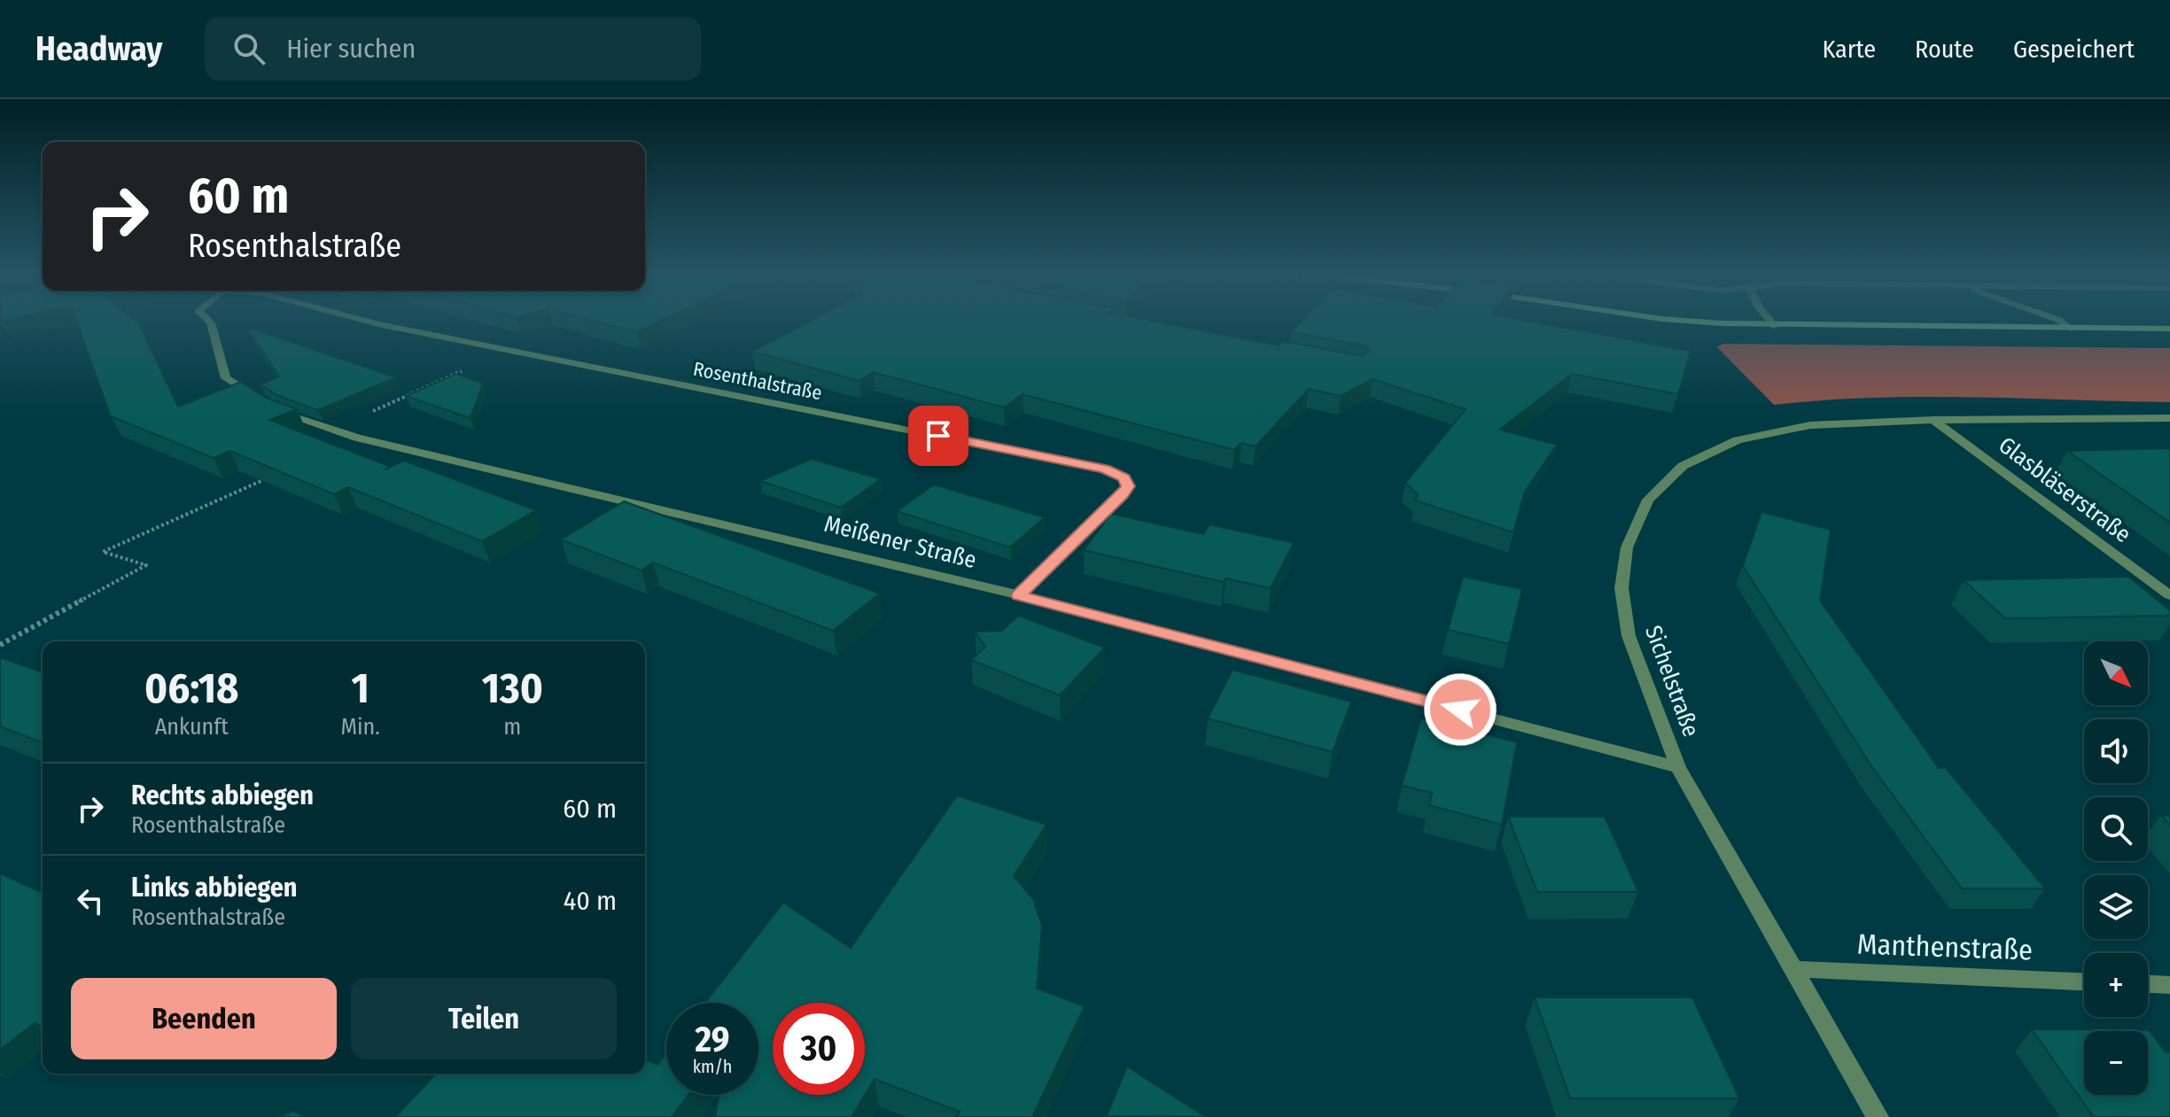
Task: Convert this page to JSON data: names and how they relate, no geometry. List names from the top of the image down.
{
  "streets": {
    "street": [
      "Rosenthalstraße",
      "Glasbläserstraße",
      "Meißener Straße",
      "Sichelstraße",
      "Manthenstraße"
    ]
  },
  "crossings": [
    ["Rosenthalstraße", "Meißener Straße"],
    ["Glasbläserstraße", "Sichelstraße"],
    ["Meißener Straße", "Sichelstraße"],
    ["Sichelstraße", "Manthenstraße"]
  ],
  "north": "bottom right",
  "page": {
    "header": "Headway",
    "search": "Hier suchen",
    "nav": ["Karte", "Route", "Gespeichert"],
    "turn": ["60 m", "Rosenthalstraße"],
    "map_buttons": ["+", "−"],
    "eta": [
      "06:18",
      "Ankunft",
      "1",
      "Min.",
      "130",
      "m"
    ],
    "list": [
      {
        "name": "Rechts abbiegen",
        "note": "Rosenthalstraße",
        "value": "60 m"
      },
      {
        "name": "Links abbiegen",
        "note": "Rosenthalstraße",
        "value": "40 m"
      }
    ],
    "buttons": ["Beenden", "Teilen"],
    "speed": "29 km/h",
    "limit": "30"
  }
}
